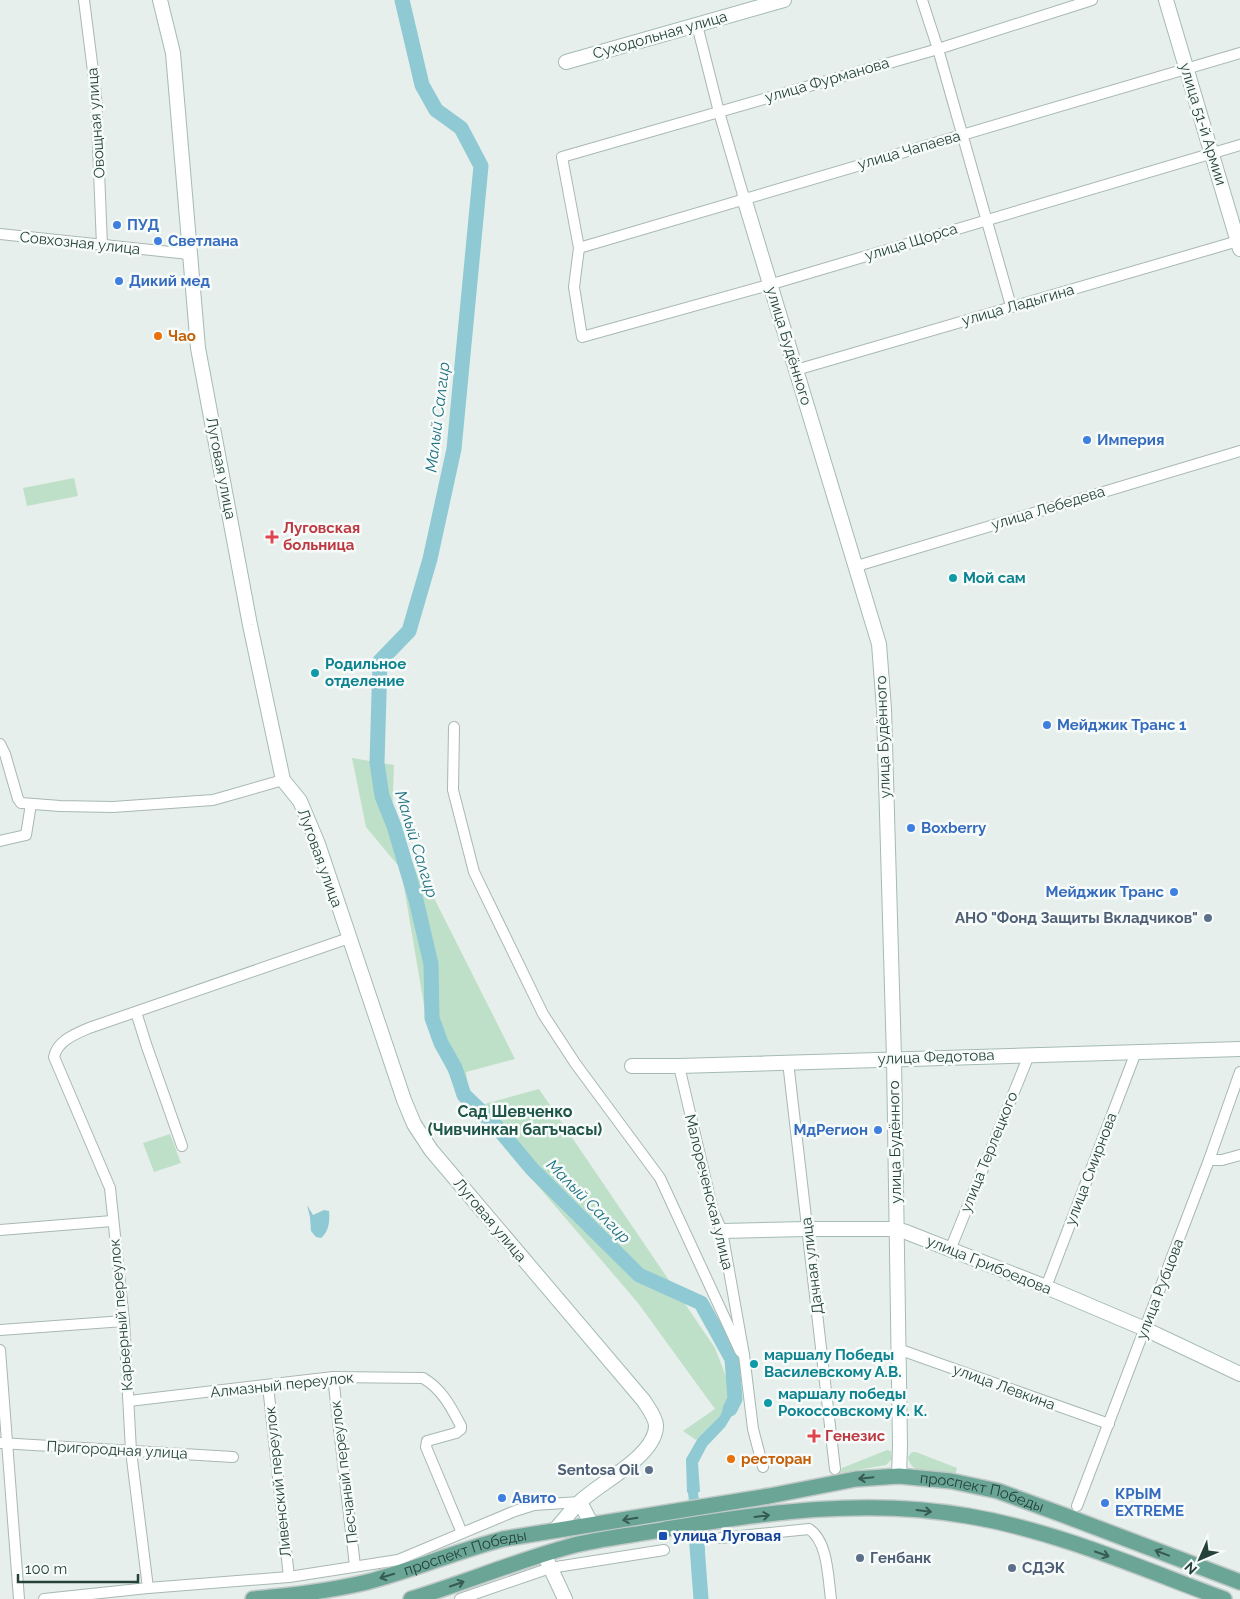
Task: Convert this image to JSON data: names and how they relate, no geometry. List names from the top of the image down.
{
  "streets": {
    "main road": ["проспект Победы"],
    "street": [
      "Суходольная улица",
      "улица Фурманова",
      "Овощная улица",
      "улица 51-й Армии",
      "улица Чапаева",
      "улица Щорса",
      "Совхозная улица",
      "улица Ладыгина",
      "улица Будённого",
      "Луговая улица",
      "улица Лебедева",
      "улица Федотова",
      "улица Терлецкого",
      "улица Смирнова",
      "Малореченская улица",
      "улица Грибоедова",
      "Дачная улица",
      "улица Рубцова",
      "Карьерный переулок",
      "Алмазный переулок",
      "улица Левкина",
      "Пригородная улица",
      "Песчаный переулок",
      "Ливенский переулок"
    ]
  },
  "crossings": [
    ["Суходольная улица", "улица Будённого"],
    ["улица Фурманова", "улица Чапаева"],
    ["улица Фурманова", "улица Щорса"],
    ["улица Фурманова", "улица Будённого"],
    ["Овощная улица", "Совхозная улица"],
    ["улица 51-й Армии", "улица Чапаева"],
    ["улица 51-й Армии", "улица Щорса"],
    ["улица 51-й Армии", "улица Ладыгина"],
    ["улица Чапаева", "улица Щорса"],
    ["улица Чапаева", "улица Будённого"],
    ["улица Щорса", "улица Будённого"],
    ["Совхозная улица", "Луговая улица"],
    ["улица Ладыгина", "улица Будённого"],
    ["улица Будённого", "улица Лебедева"],
    ["улица Будённого", "улица Федотова"],
    ["улица Будённого", "улица Грибоедова"],
    ["улица Будённого", "улица Левкина"],
    ["улица Будённого", "проспект Победы"],
    ["Луговая улица", "проспект Победы"],
    ["улица Федотова", "улица Терлецкого"],
    ["улица Федотова", "улица Смирнова"],
    ["улица Федотова", "Малореченская улица"],
    ["улица Федотова", "Дачная улица"],
    ["улица Терлецкого", "улица Грибоедова"],
    ["улица Смирнова", "улица Грибоедова"],
    ["Малореченская улица", "улица Грибоедова"],
    ["улица Грибоедова", "Дачная улица"],
    ["улица Грибоедова", "улица Рубцова"],
    ["улица Рубцова", "улица Левкина"],
    ["улица Рубцова", "проспект Победы"],
    ["Карьерный переулок", "Алмазный переулок"],
    ["Карьерный переулок", "Пригородная улица"],
    ["Алмазный переулок", "Песчаный переулок"],
    ["Алмазный переулок", "Ливенский переулок"]
  ],
  "districts": ["Сад Шевченко (Чивчинкан багъчасы)"],
  "water": ["Малый Салгир"],
  "places": {
    "other": [
      "ПУД",
      "Светлана",
      "Дикий мед",
      "Чао",
      "Империя",
      "Мой сам",
      "Родильное отделение",
      "Мейджик Транс 1",
      "Boxberry",
      "Мейджик Транс",
      "АНО \"Фонд Защиты Вкладчиков\"",
      "МдРегион",
      "маршалу Победы Василевскому А.В.",
      "маршалу победы Рокоссовскому К. К.",
      "ресторан",
      "Sentosa Oil",
      "Авито",
      "КРЫМ EXTREME",
      "Генбанк",
      "СДЭК"
    ],
    "health": ["Луговская больница", "Генезис"],
    "transit": ["улица Луговая"]
  },
  "scale_bar": "100 m",
  "north": "bottom left"
}
